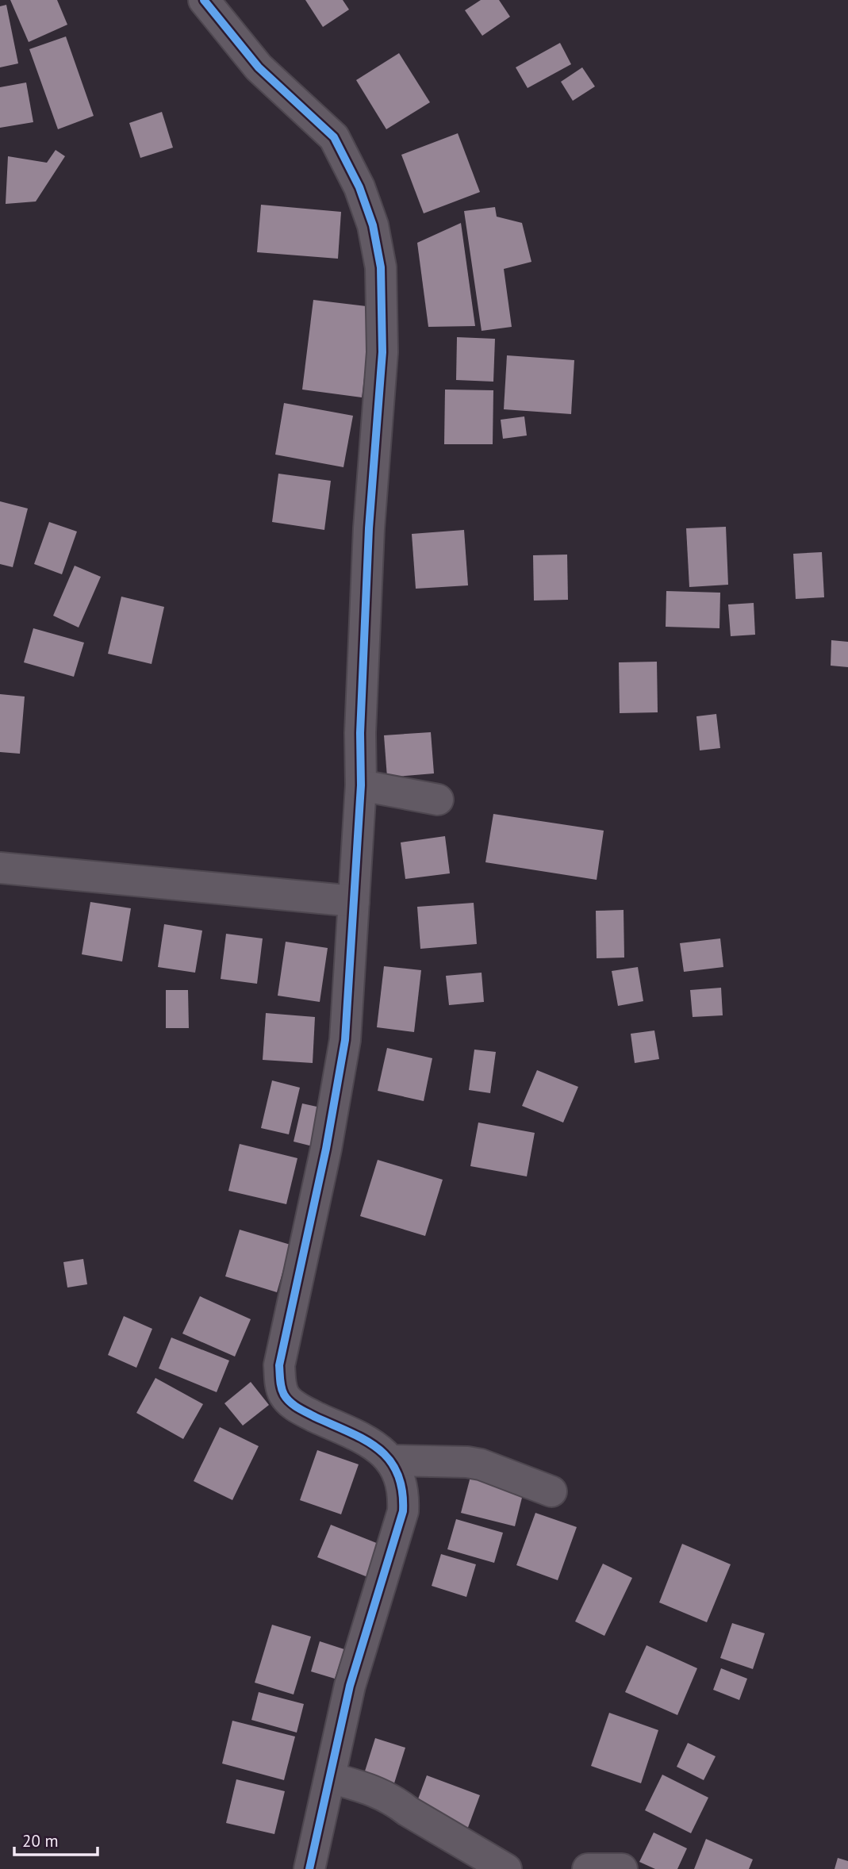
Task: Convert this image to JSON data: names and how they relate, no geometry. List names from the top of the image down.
{
  "scale_bar": "20 m"
}
